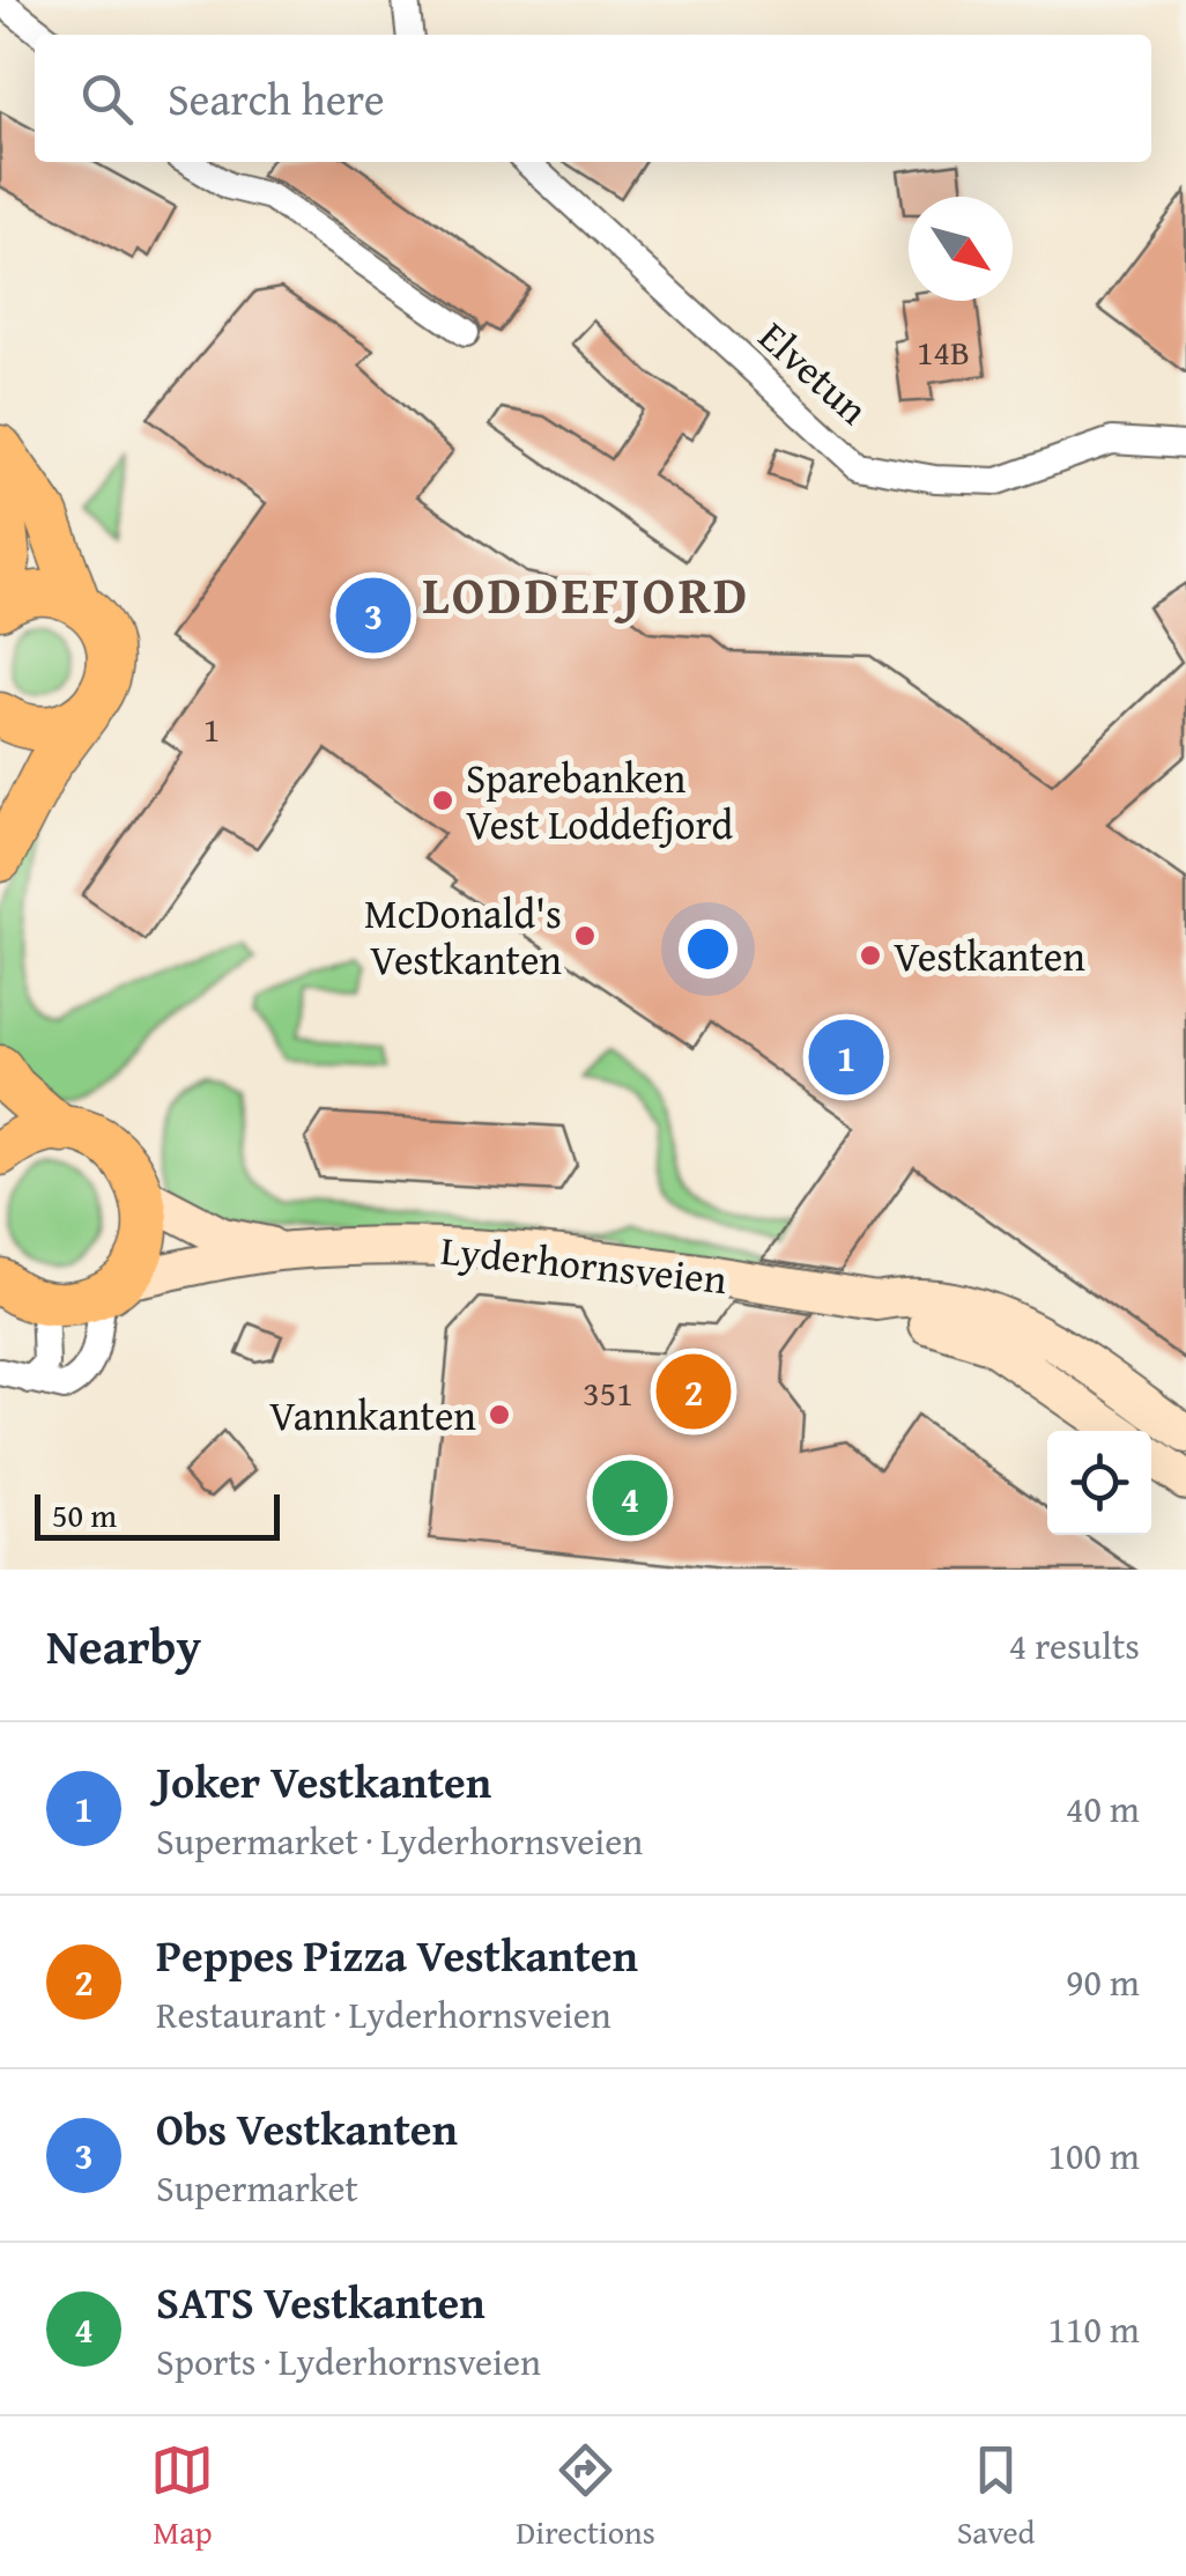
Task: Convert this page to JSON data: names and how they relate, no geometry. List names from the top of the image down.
{
  "streets": {
    "main road": ["Lyderhornsveien"],
    "street": ["Elvetun"]
  },
  "districts": ["LODDEFJORD"],
  "places": [
    "Sparebanken Vest Loddefjord",
    "McDonald's Vestkanten",
    "Vestkanten",
    "Vannkanten"
  ],
  "house_numbers": ["14B", "1", "351"],
  "scale_bar": "50 m",
  "north": "bottom right",
  "page": {
    "search": "Search here",
    "pins": [
      "3",
      "1",
      "2",
      "4"
    ],
    "scale": "50 m",
    "heading": ["Nearby", "4 results"],
    "list": [
      {
        "mark": "1",
        "name": "Joker Vestkanten",
        "note": "Supermarket · Lyderhornsveien",
        "value": "40 m"
      },
      {
        "mark": "2",
        "name": "Peppes Pizza Vestkanten",
        "note": "Restaurant · Lyderhornsveien",
        "value": "90 m"
      },
      {
        "mark": "3",
        "name": "Obs Vestkanten",
        "note": "Supermarket",
        "value": "100 m"
      },
      {
        "mark": "4",
        "name": "SATS Vestkanten",
        "note": "Sports · Lyderhornsveien",
        "value": "110 m"
      }
    ],
    "nav": ["Map", "Directions", "Saved"]
  }
}
